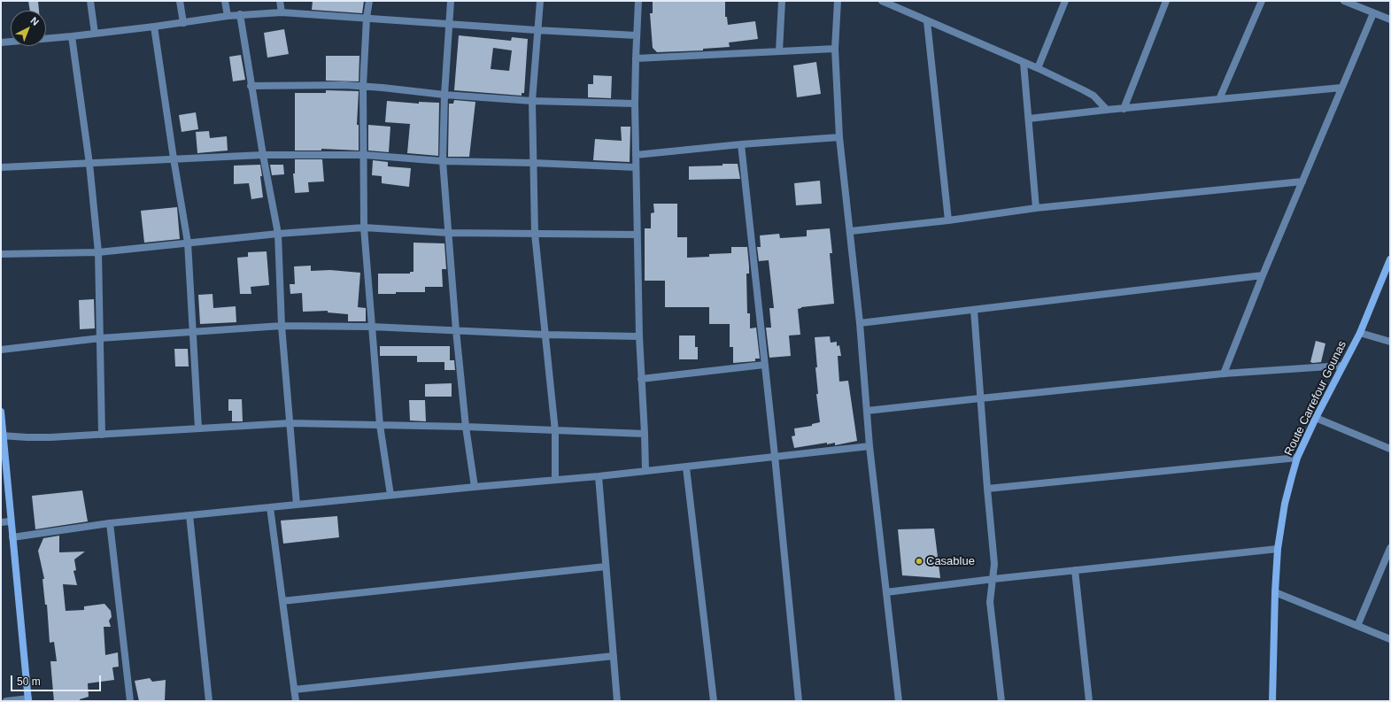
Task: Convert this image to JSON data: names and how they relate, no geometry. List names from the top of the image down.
{
  "streets": {
    "main road": ["Route Carrefour Gounas"]
  },
  "places": ["Casablue"],
  "scale_bar": "50 m",
  "north": "top right"
}
